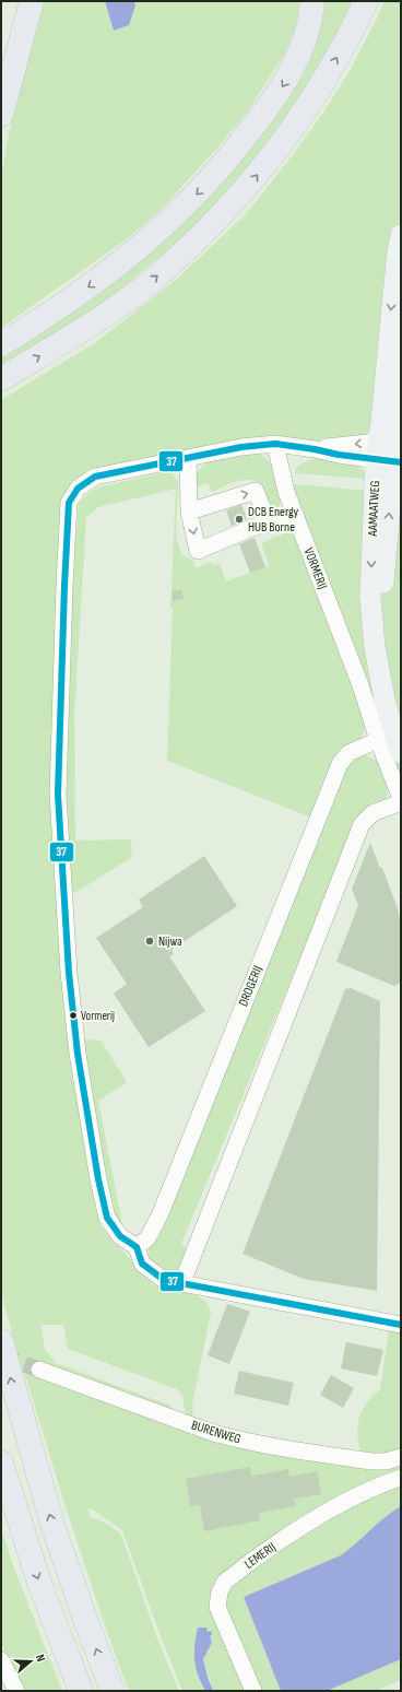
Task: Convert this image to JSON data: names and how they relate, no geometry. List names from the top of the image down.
{
  "streets": {
    "main road": ["AAMAATWEG"],
    "street": [
      "VORMERIJ",
      "DROGERIJ",
      "BURENWEG",
      "LEMERIJ"
    ]
  },
  "crossings": [
    ["VORMERIJ", "DROGERIJ"]
  ],
  "places": ["DCB Energy HUB Borne", "Nijwa", "Vormerij"],
  "lines": ["transit line 37"],
  "north": "right"
}
